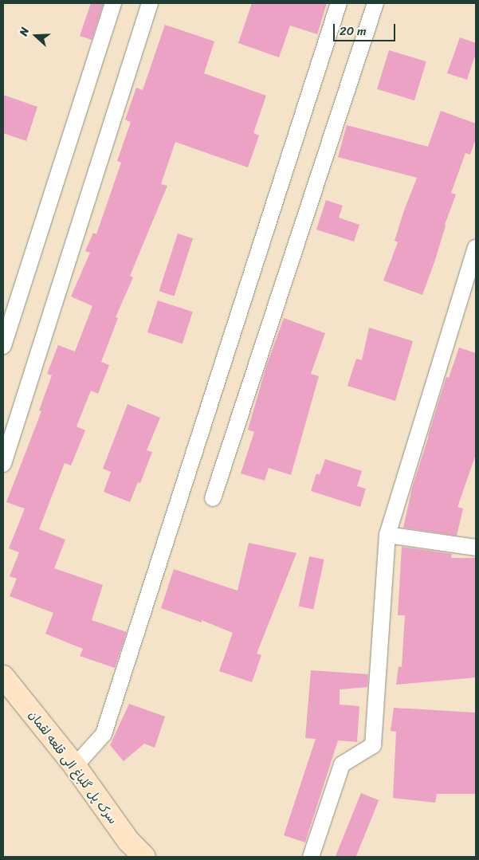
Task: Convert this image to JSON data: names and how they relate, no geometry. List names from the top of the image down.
{
  "streets": {
    "street": ["سرک پل گلباغ الی قلعه لقمان"]
  },
  "scale_bar": "20 m",
  "north": "left"
}
